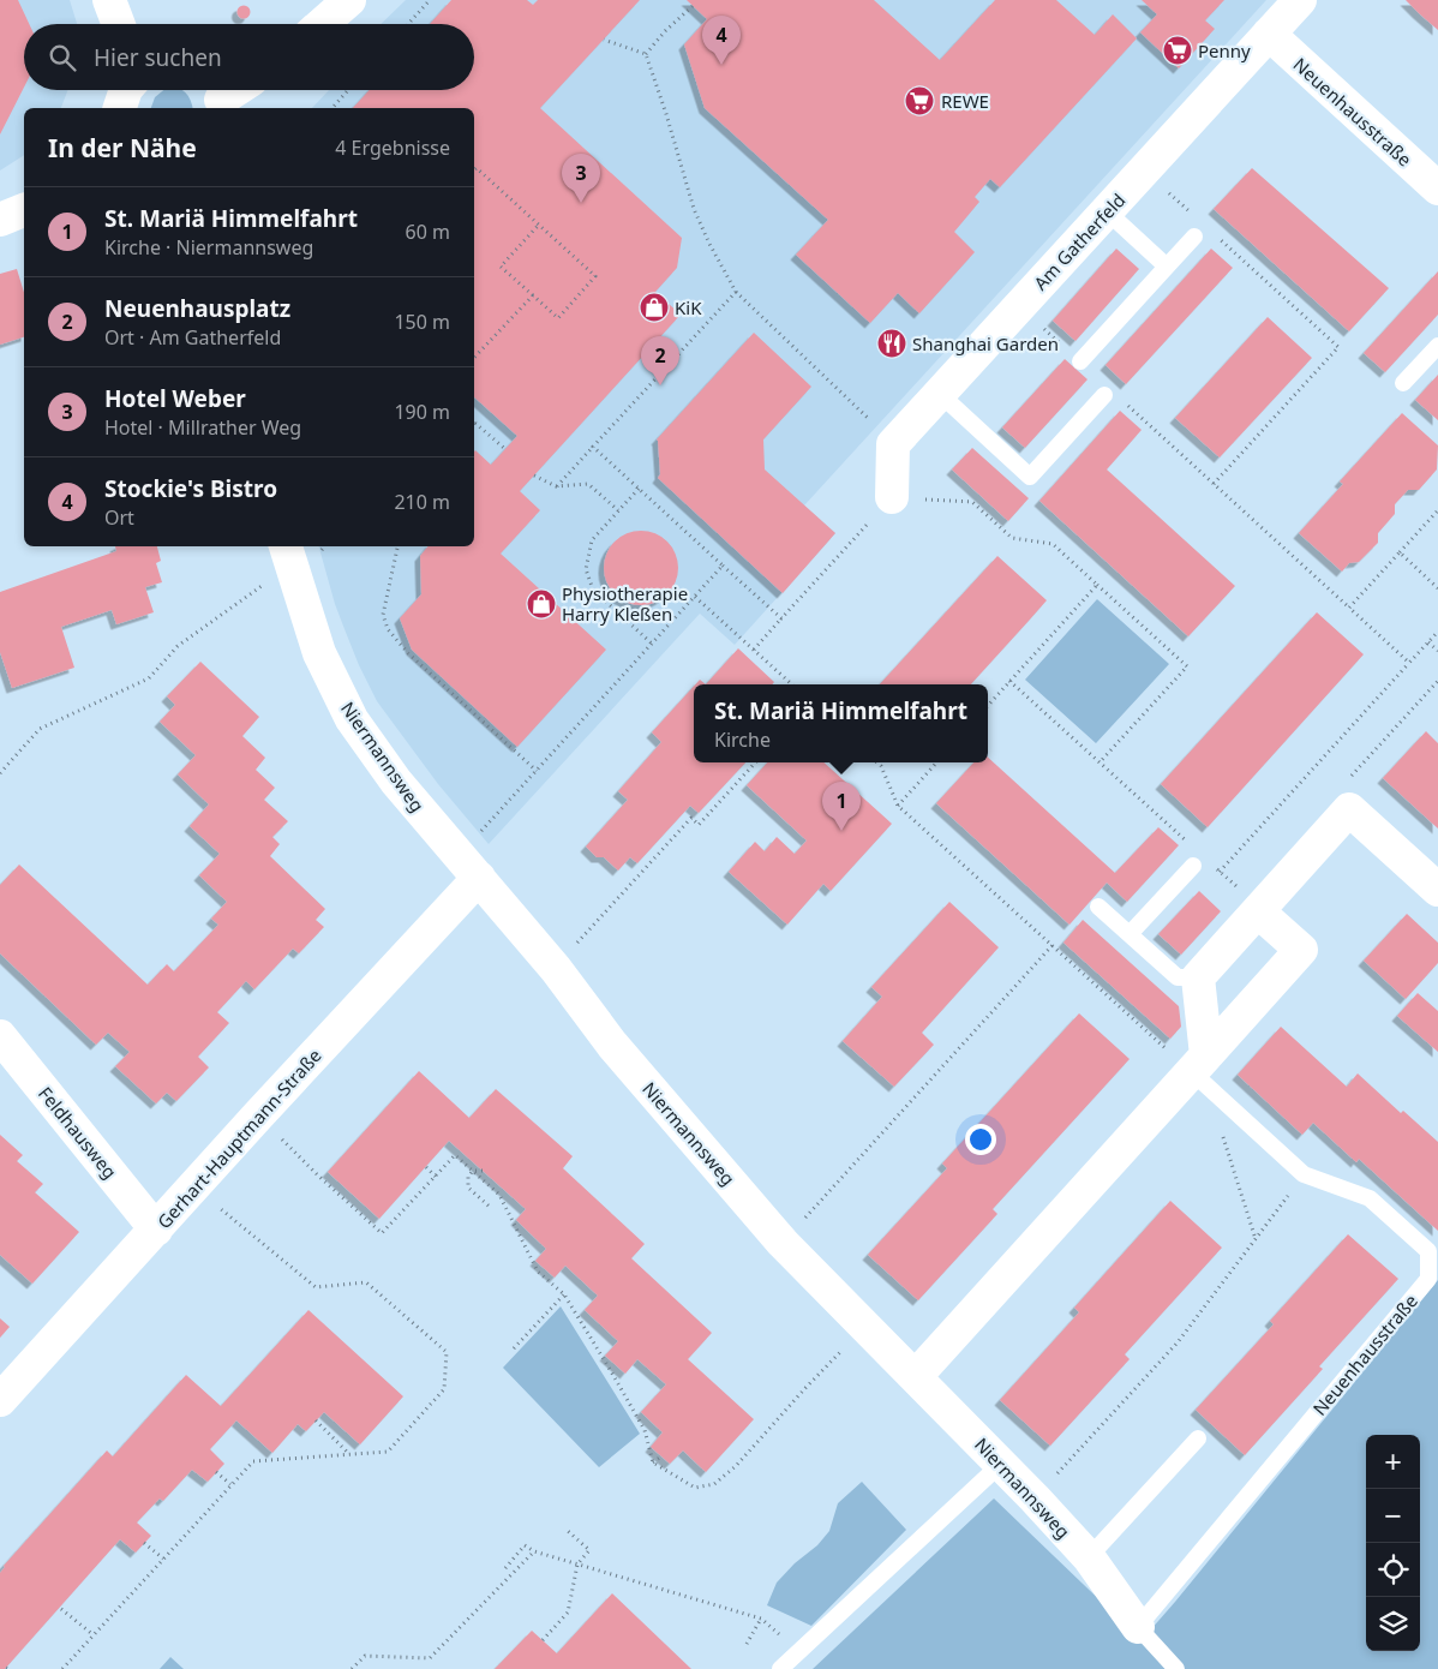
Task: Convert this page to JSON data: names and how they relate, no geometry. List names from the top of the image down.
{
  "streets": {
    "street": [
      "Neuenhausstraße",
      "Am Gatherfeld",
      "Niermannsweg",
      "Feldhausweg",
      "Gerhart-Hauptmann-Straße"
    ]
  },
  "crossings": [
    ["Neuenhausstraße", "Am Gatherfeld"],
    ["Neuenhausstraße", "Niermannsweg"],
    ["Niermannsweg", "Gerhart-Hauptmann-Straße"],
    ["Feldhausweg", "Gerhart-Hauptmann-Straße"]
  ],
  "places": {
    "supermarket": ["Penny", "REWE"],
    "shop": ["KiK", "Physiotherapie Harry Kleßen"],
    "restaurant": ["Shanghai Garden"]
  },
  "page": {
    "pins": [
      "4",
      "3",
      "2",
      "1"
    ],
    "search": "Hier suchen",
    "heading": ["In der Nähe", "4 Ergebnisse"],
    "list": [
      {
        "mark": "1",
        "name": "St. Mariä Himmelfahrt",
        "note": "Kirche · Niermannsweg",
        "value": "60 m"
      },
      {
        "mark": "2",
        "name": "Neuenhausplatz",
        "note": "Ort · Am Gatherfeld",
        "value": "150 m"
      },
      {
        "mark": "3",
        "name": "Hotel Weber",
        "note": "Hotel · Millrather Weg",
        "value": "190 m"
      },
      {
        "mark": "4",
        "name": "Stockie's Bistro",
        "note": "Ort",
        "value": "210 m"
      }
    ],
    "popup": ["St. Mariä Himmelfahrt", "Kirche"],
    "map_buttons": ["+", "−"]
  }
}
